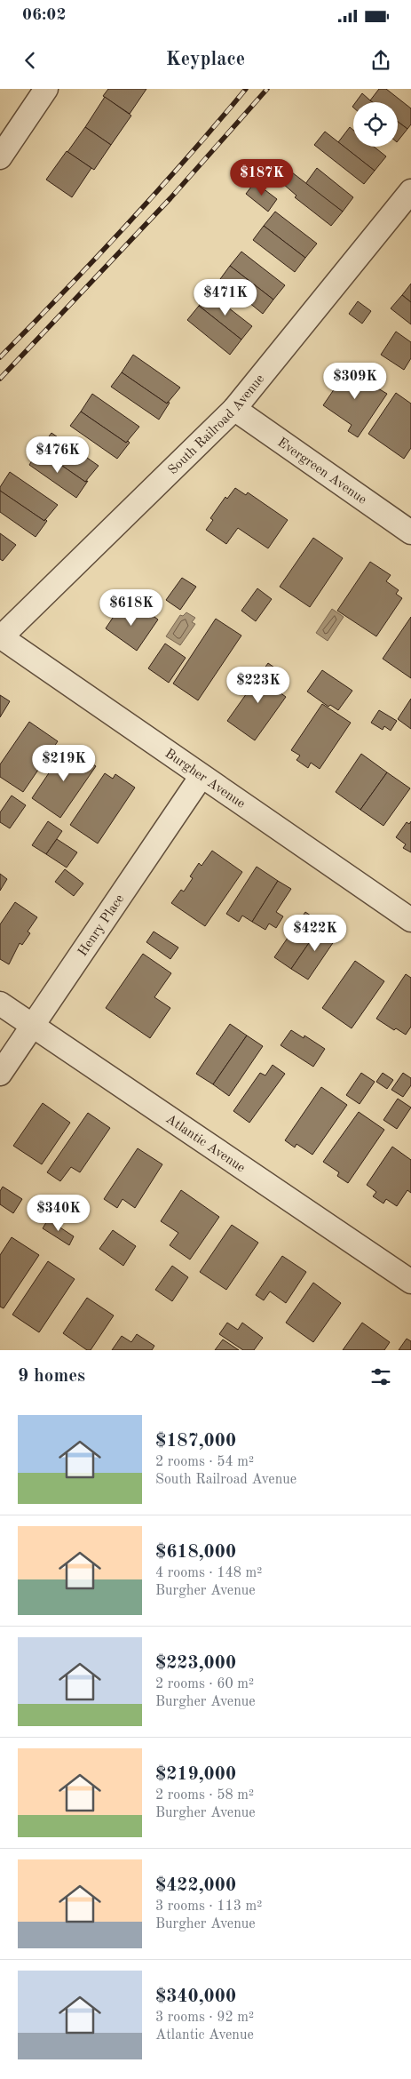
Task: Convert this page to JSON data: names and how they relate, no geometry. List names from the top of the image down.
{
  "streets": {
    "street": [
      "South Railroad Avenue",
      "Evergreen Avenue",
      "Burgher Avenue",
      "Henry Place",
      "Atlantic Avenue"
    ]
  },
  "crossings": [
    ["South Railroad Avenue", "Evergreen Avenue"],
    ["South Railroad Avenue", "Burgher Avenue"],
    ["Burgher Avenue", "Henry Place"],
    ["Henry Place", "Atlantic Avenue"]
  ],
  "page": {
    "status": "06:02",
    "header": "Keyplace",
    "price": [
      "$187K",
      "$471K",
      "$309K",
      "$476K",
      "$618K",
      "$223K",
      "$219K",
      "$422K",
      "$340K"
    ],
    "heading": "9 homes",
    "list": [
      {
        "name": "$187,000",
        "note": "2 rooms · 54 m² · South Railroad Avenue"
      },
      {
        "name": "$618,000",
        "note": "4 rooms · 148 m² · Burgher Avenue"
      },
      {
        "name": "$223,000",
        "note": "2 rooms · 60 m² · Burgher Avenue"
      },
      {
        "name": "$219,000",
        "note": "2 rooms · 58 m² · Burgher Avenue"
      },
      {
        "name": "$422,000",
        "note": "3 rooms · 113 m² · Burgher Avenue"
      },
      {
        "name": "$340,000",
        "note": "3 rooms · 92 m² · Atlantic Avenue"
      }
    ]
  }
}
